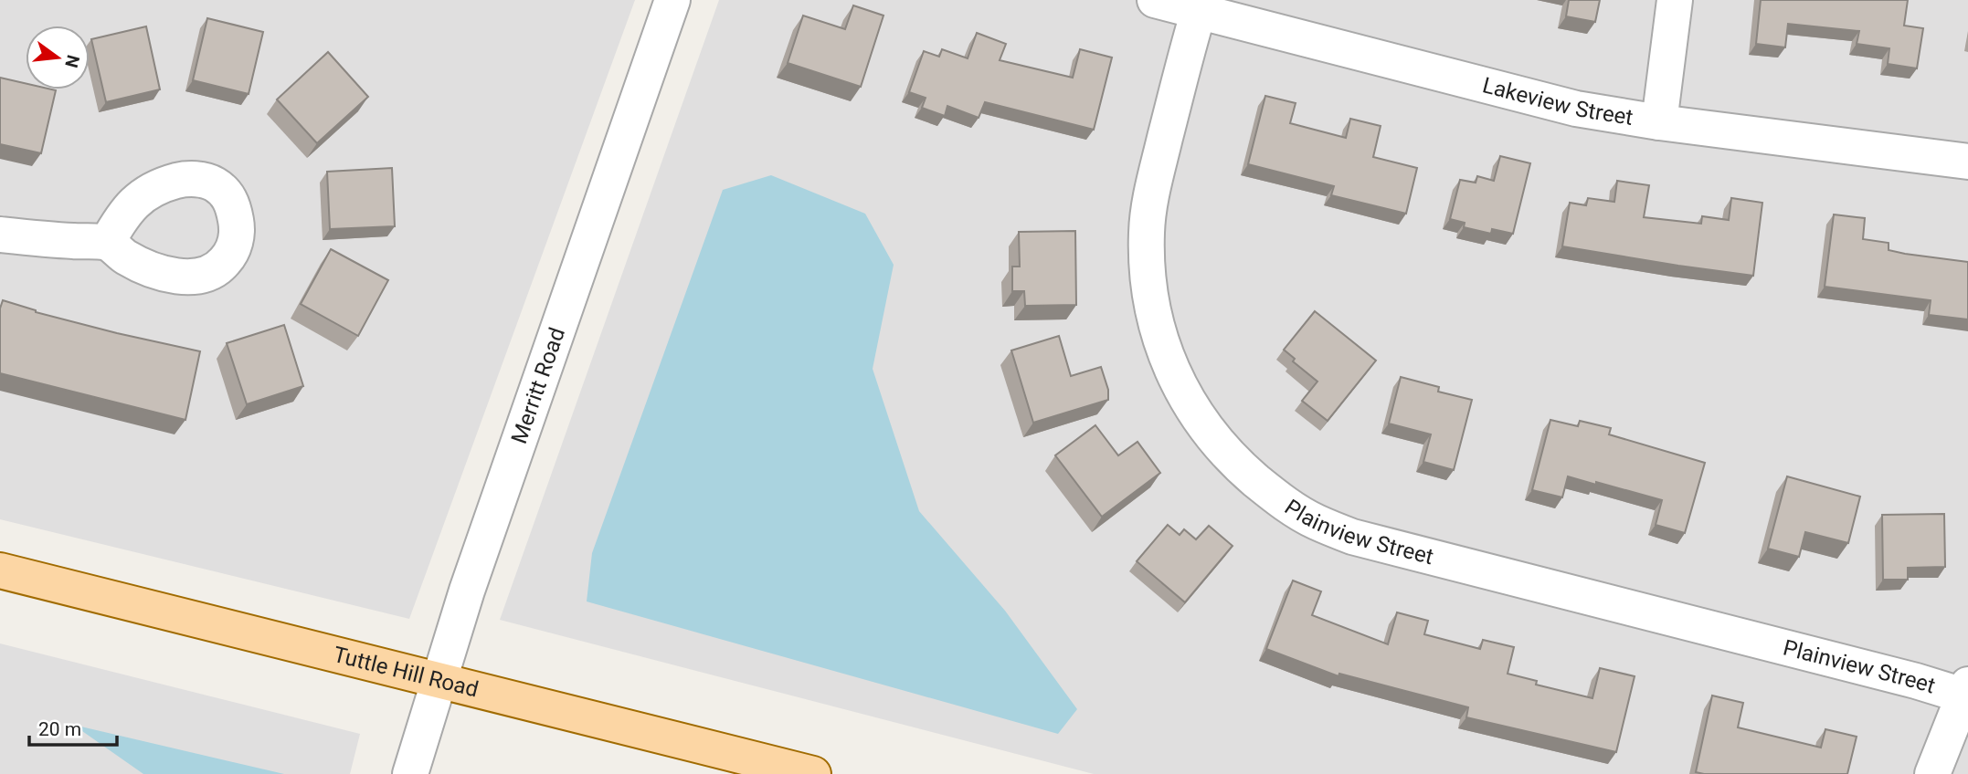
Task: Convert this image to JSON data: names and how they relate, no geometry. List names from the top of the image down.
{
  "streets": {
    "main road": ["Tuttle Hill Road"],
    "street": ["Lakeview Street", "Merritt Road", "Plainview Street"]
  },
  "crossings": [
    ["Lakeview Street", "Plainview Street"],
    ["Merritt Road", "Tuttle Hill Road"]
  ],
  "scale_bar": "20 m",
  "north": "right"
}
